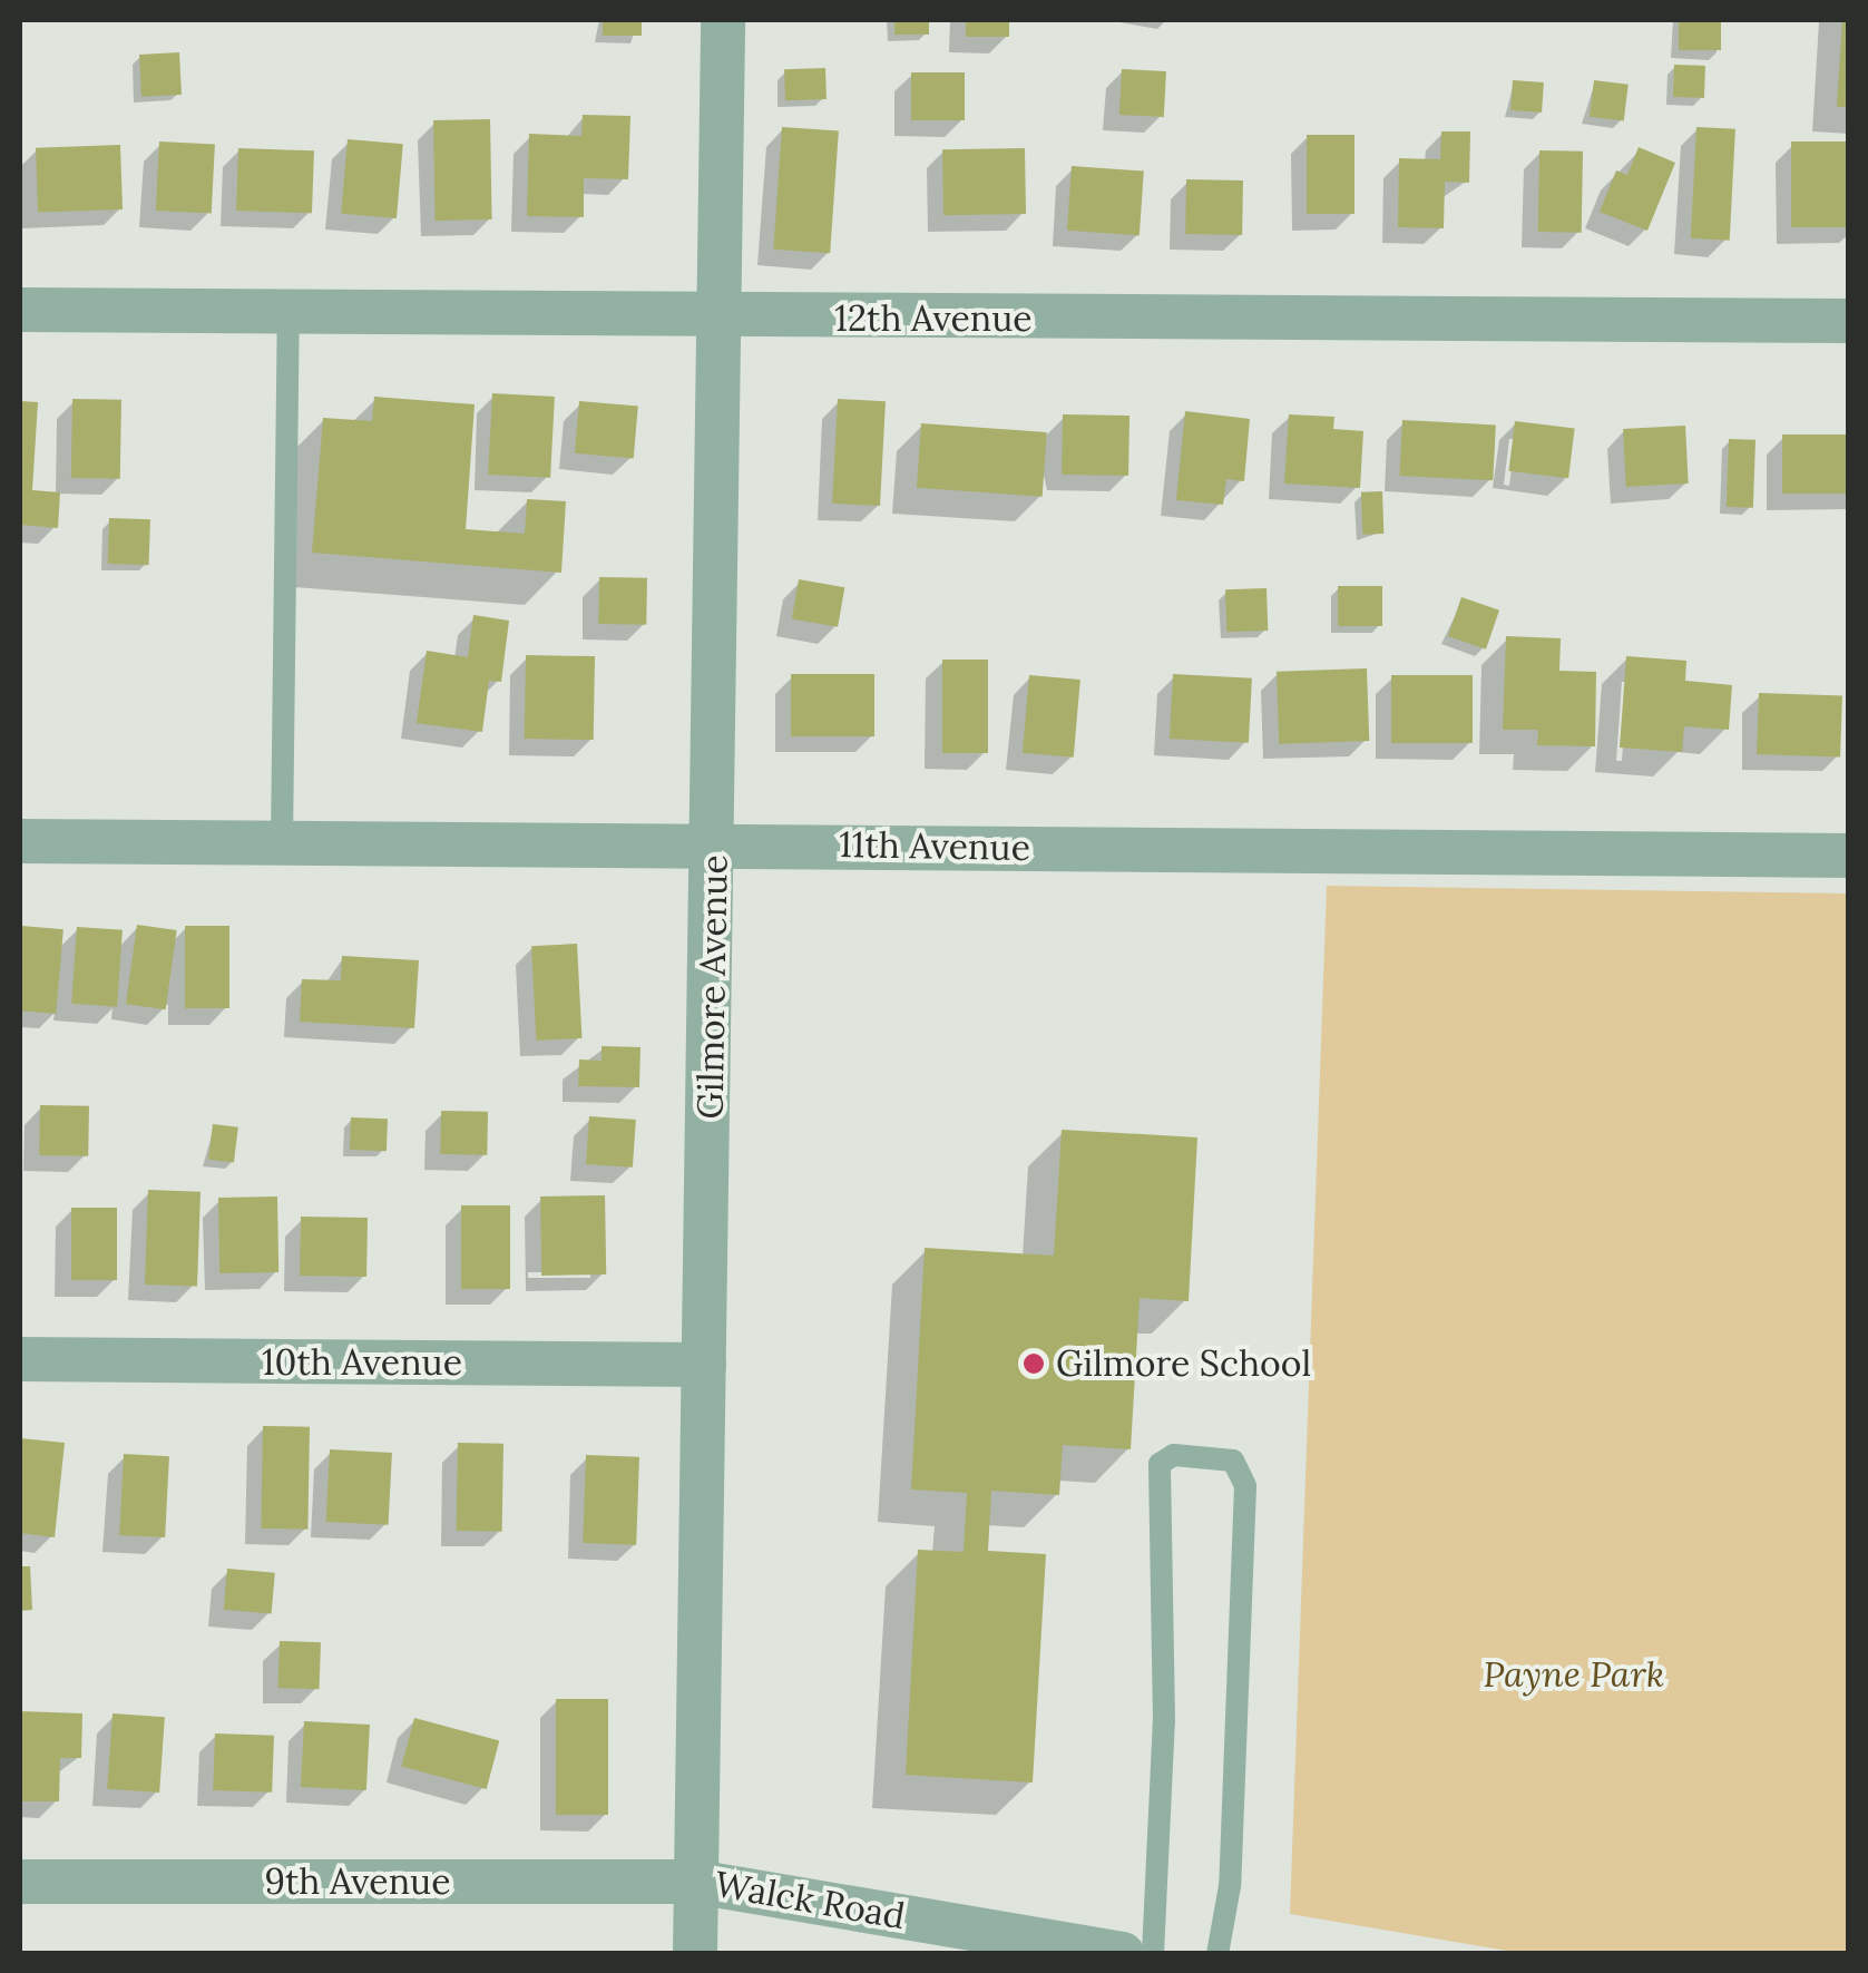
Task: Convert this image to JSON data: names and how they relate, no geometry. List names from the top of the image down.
{
  "streets": {
    "street": [
      "12th Avenue",
      "11th Avenue",
      "Gilmore Avenue",
      "10th Avenue",
      "9th Avenue",
      "Walck Road"
    ]
  },
  "crossings": [
    ["12th Avenue", "Gilmore Avenue"],
    ["11th Avenue", "Gilmore Avenue"],
    ["Gilmore Avenue", "10th Avenue"],
    ["Gilmore Avenue", "9th Avenue"],
    ["Gilmore Avenue", "Walck Road"],
    ["9th Avenue", "Walck Road"]
  ],
  "parks": ["Payne Park"],
  "places": ["Gilmore School"]
}
